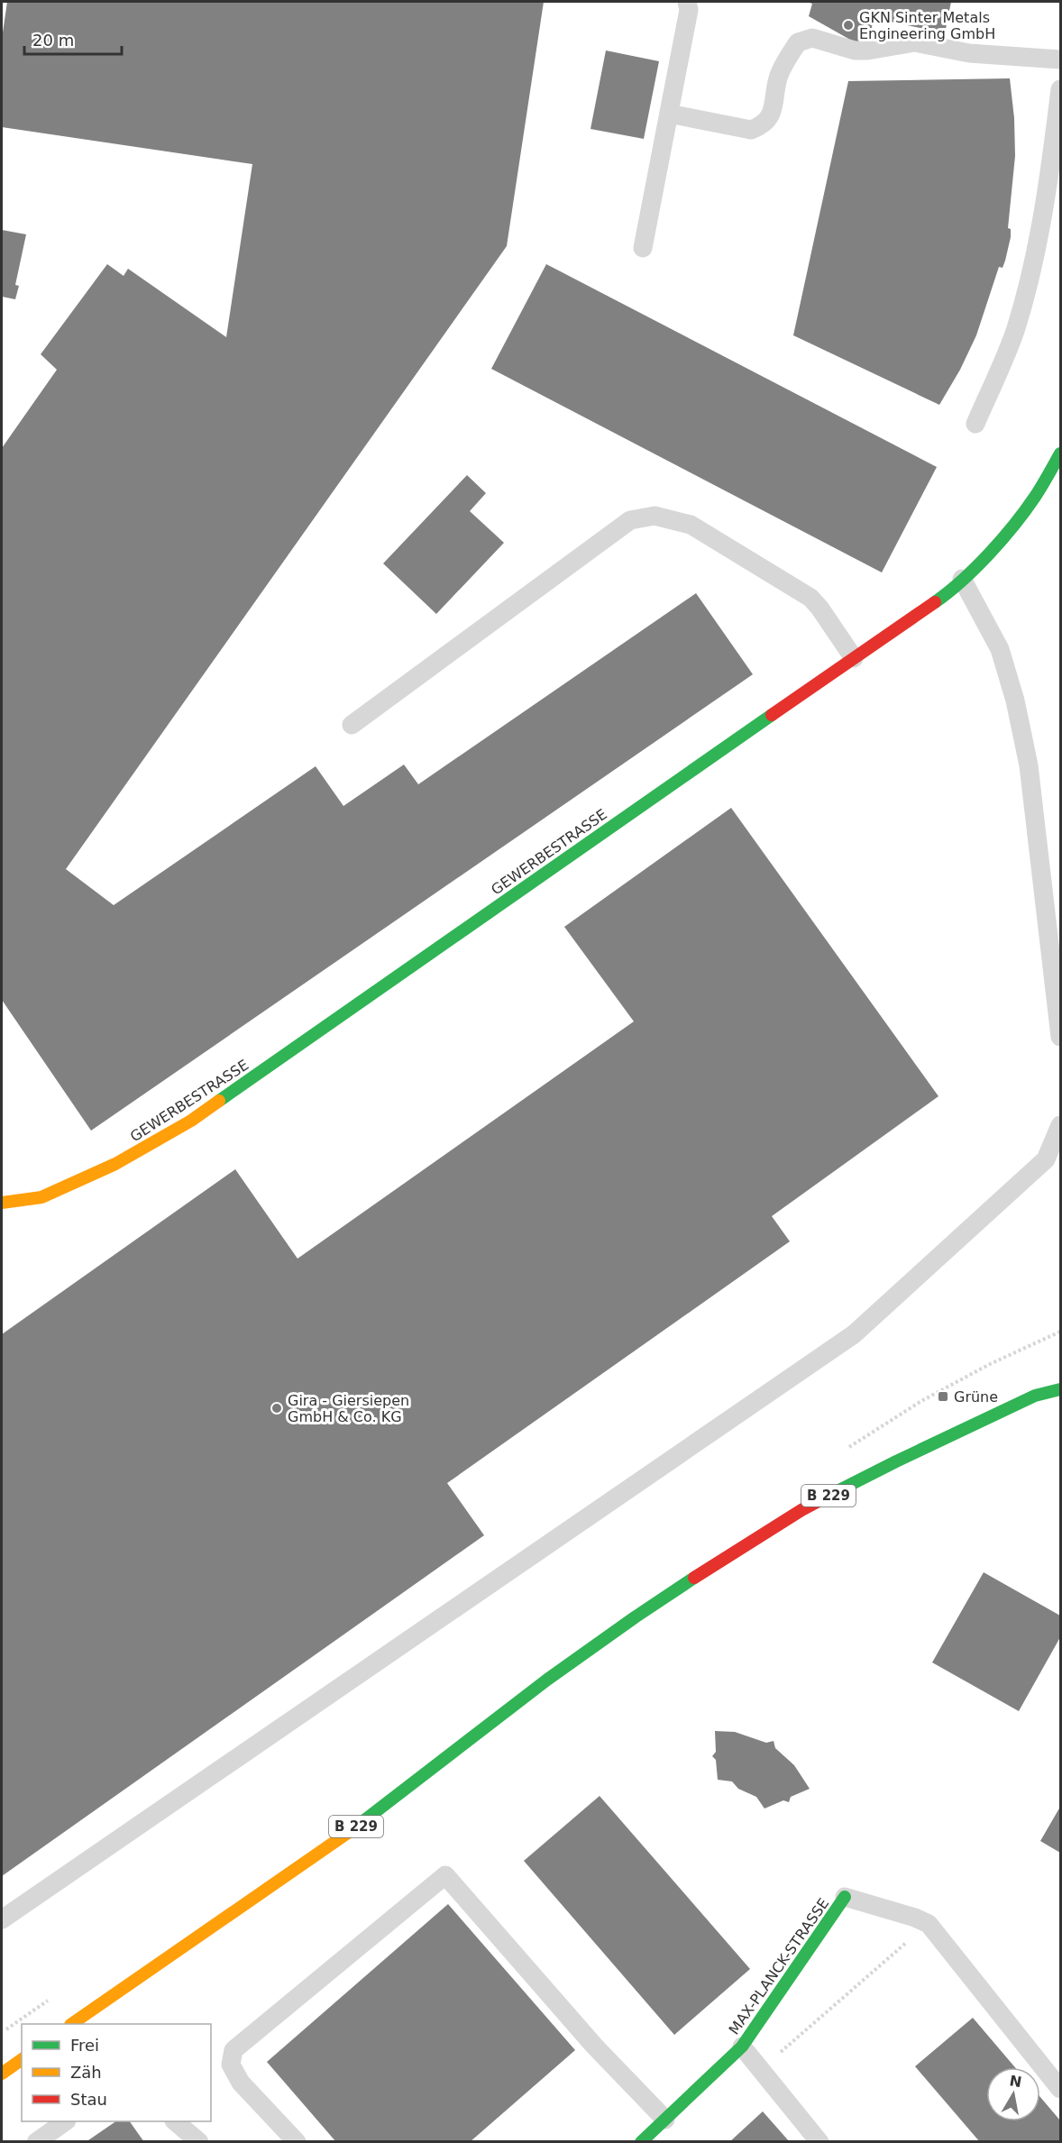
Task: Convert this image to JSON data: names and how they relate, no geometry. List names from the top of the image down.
{
  "streets": {
    "street": ["GEWERBESTRASSE", "B 229", "MAX-PLANCK-STRASSE"]
  },
  "places": {
    "other": ["GKN Sinter Metals Engineering GmbH", "Gira - Giersiepen GmbH & Co. KG"],
    "transit": ["Grüne"]
  },
  "legend": ["Frei", "Zäh", "Stau"],
  "scale_bar": "20 m",
  "north": "top"
}
